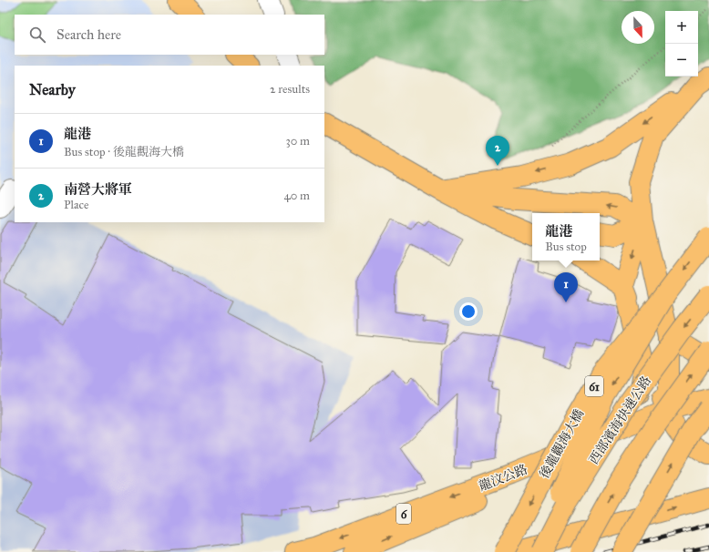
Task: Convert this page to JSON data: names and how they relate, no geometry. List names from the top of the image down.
{
  "streets": {
    "main road": [
      "61",
      "西部濱海快速公路",
      "後龍觀海大橋",
      "龍汶公路",
      "6"
    ]
  },
  "north": "bottom",
  "page": {
    "map_buttons": ["+", "−"],
    "search": "Search here",
    "heading": ["Nearby", "2 results"],
    "list": [
      {
        "mark": "1",
        "name": "龍港",
        "note": "Bus stop · 後龍觀海大橋",
        "value": "30 m"
      },
      {
        "mark": "2",
        "name": "南營大將軍",
        "note": "Place",
        "value": "40 m"
      }
    ],
    "pins": ["2", "1"],
    "popup": ["龍港", "Bus stop"]
  }
}
